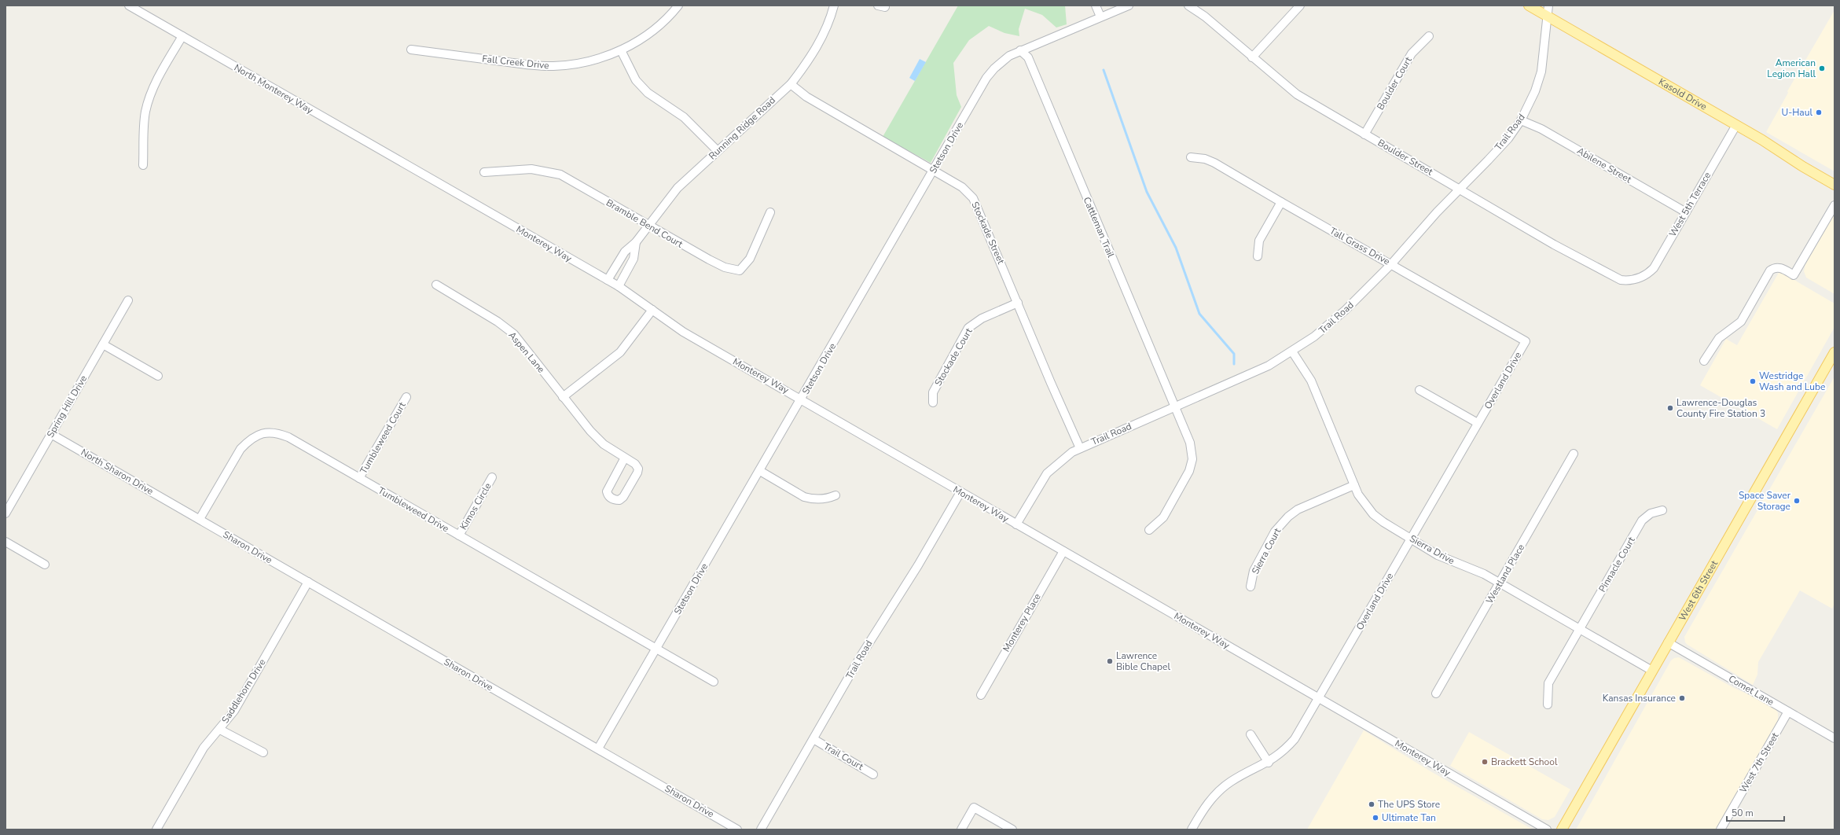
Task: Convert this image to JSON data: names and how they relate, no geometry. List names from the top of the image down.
{
  "streets": {
    "main road": ["Kasold Drive", "West 6th Street"],
    "street": [
      "Fall Creek Drive",
      "Boulder Court",
      "North Monterey Way",
      "Running Ridge Road",
      "Trail Road",
      "Stetson Drive",
      "Boulder Street",
      "Abilene Street",
      "West 5th Terrace",
      "Bramble Bend Court",
      "Cattleman Trail",
      "Stockade Street",
      "Monterey Way",
      "Tall Grass Drive",
      "Aspen Lane",
      "Stockade Court",
      "Overland Drive",
      "Spring Hill Drive",
      "Tumbleweed Court",
      "North Sharon Drive",
      "Kimos Circle",
      "Tumbleweed Drive",
      "Sharon Drive",
      "Sierra Drive",
      "Sierra Court",
      "Pinnacle Court",
      "Westland Place",
      "Monterey Place",
      "Comet Lane",
      "Saddlehorn Drive",
      "Trail Court",
      "West 7th Street"
    ]
  },
  "crossings": [
    ["Boulder Court", "Boulder Street"],
    ["North Monterey Way", "Monterey Way"],
    ["Kasold Drive", "Trail Road"],
    ["Kasold Drive", "West 5th Terrace"],
    ["Running Ridge Road", "Bramble Bend Court"],
    ["Running Ridge Road", "Stockade Street"],
    ["Running Ridge Road", "Monterey Way"],
    ["Trail Road", "Boulder Street"],
    ["Trail Road", "Abilene Street"],
    ["Trail Road", "Cattleman Trail"],
    ["Trail Road", "Stockade Street"],
    ["Trail Road", "Monterey Way"],
    ["Trail Road", "Tall Grass Drive"],
    ["Trail Road", "Sierra Drive"],
    ["Trail Road", "Trail Court"],
    ["Stetson Drive", "Cattleman Trail"],
    ["Stetson Drive", "Stockade Street"],
    ["Stetson Drive", "Monterey Way"],
    ["Stetson Drive", "Tumbleweed Drive"],
    ["Stetson Drive", "Sharon Drive"],
    ["Boulder Street", "West 5th Terrace"],
    ["Abilene Street", "West 5th Terrace"],
    ["Stockade Street", "Stockade Court"],
    ["Monterey Way", "Overland Drive"],
    ["Monterey Way", "Monterey Place"],
    ["Tall Grass Drive", "Overland Drive"],
    ["Overland Drive", "Sierra Drive"],
    ["Spring Hill Drive", "North Sharon Drive"],
    ["Tumbleweed Court", "Tumbleweed Drive"],
    ["North Sharon Drive", "Tumbleweed Drive"],
    ["North Sharon Drive", "Sharon Drive"],
    ["Kimos Circle", "Tumbleweed Drive"],
    ["Tumbleweed Drive", "Sharon Drive"],
    ["Sharon Drive", "Saddlehorn Drive"],
    ["Sierra Drive", "Sierra Court"],
    ["Sierra Drive", "Pinnacle Court"],
    ["Sierra Drive", "Westland Place"],
    ["Sierra Drive", "West 6th Street"],
    ["West 6th Street", "Comet Lane"],
    ["Comet Lane", "West 7th Street"]
  ],
  "places": [
    "American Legion Hall",
    "U-Haul",
    "Westridge Wash and Lube",
    "Lawrence-Douglas County Fire Station 3",
    "Space Saver Storage",
    "Lawrence Bible Chapel",
    "Kansas Insurance",
    "Brackett School",
    "The UPS Store",
    "Ultimate Tan"
  ],
  "scale_bar": "50 m"
}
